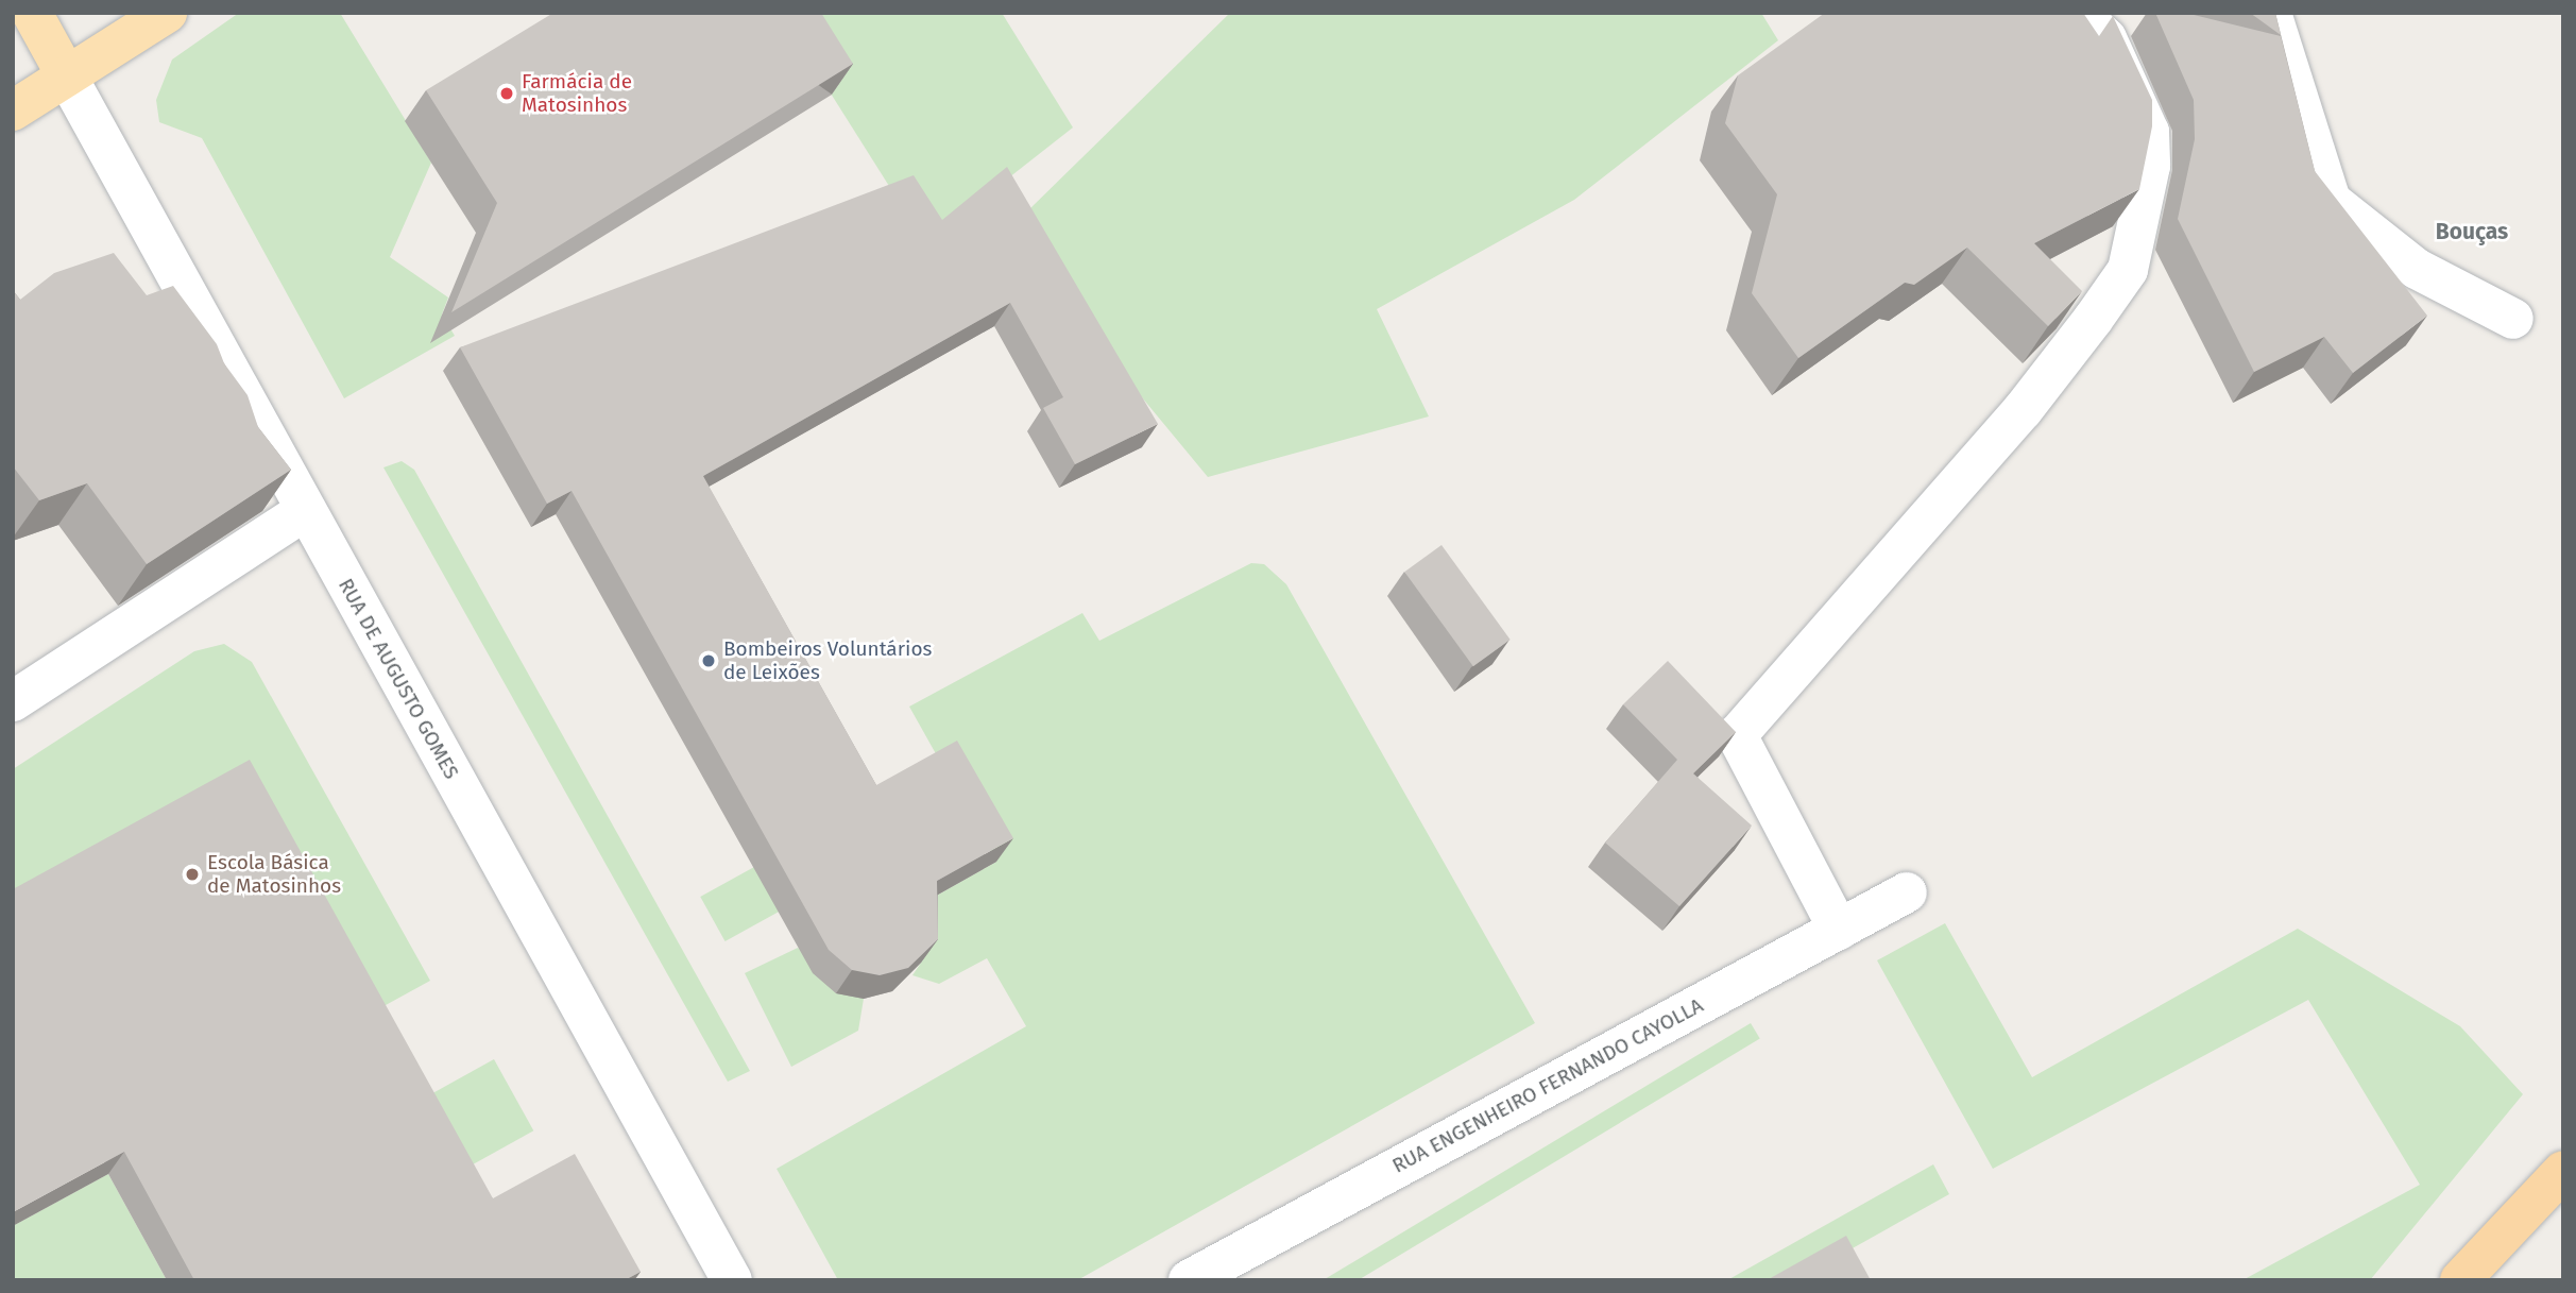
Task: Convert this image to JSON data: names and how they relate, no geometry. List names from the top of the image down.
{
  "streets": {
    "street": ["RUA DE AUGUSTO GOMES", "RUA ENGENHEIRO FERNANDO CAYOLLA"]
  },
  "districts": ["Bouças"],
  "places": ["Farmácia de Matosinhos", "Bombeiros Voluntários de Leixões", "Escola Básica de Matosinhos"]
}
